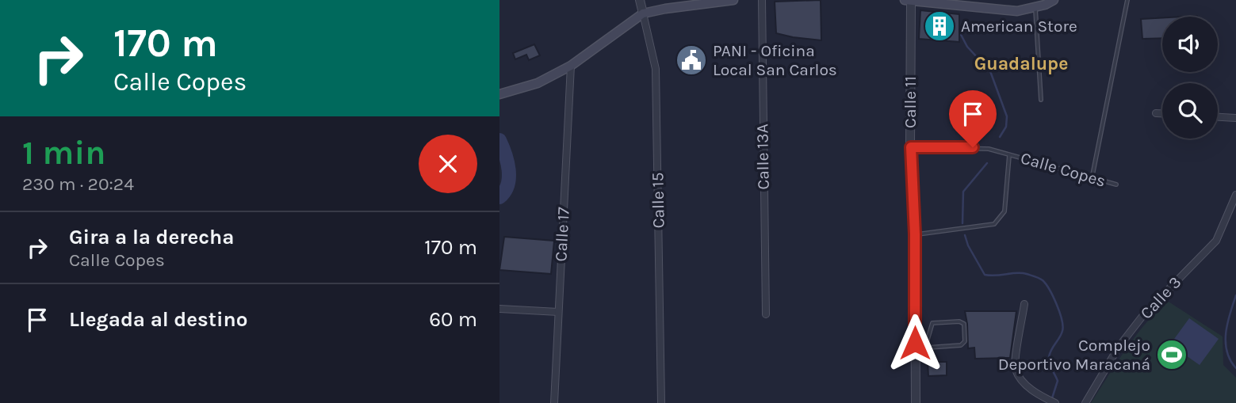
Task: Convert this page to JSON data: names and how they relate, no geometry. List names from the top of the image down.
{
  "streets": {
    "street": [
      "Calle 11",
      "Calle 13A",
      "Calle 15",
      "Calle 17",
      "Calle 3"
    ],
    "lane": ["Calle Copes"]
  },
  "crossings": [
    ["Calle 11", "Calle Copes"]
  ],
  "districts": ["Guadalupe"],
  "places": {
    "building": ["American Store"],
    "public building": ["PANI - Oficina Local San Carlos"],
    "sports": ["Complejo Deportivo Maracaná"]
  },
  "page": {
    "turn": ["170 m", "Calle Copes"],
    "heading": ["1 min", "230 m · 20:24"],
    "list": [
      {
        "name": "Gira a la derecha",
        "note": "Calle Copes",
        "value": "170 m"
      },
      {
        "name": "Llegada al destino",
        "value": "60 m"
      }
    ]
  }
}
